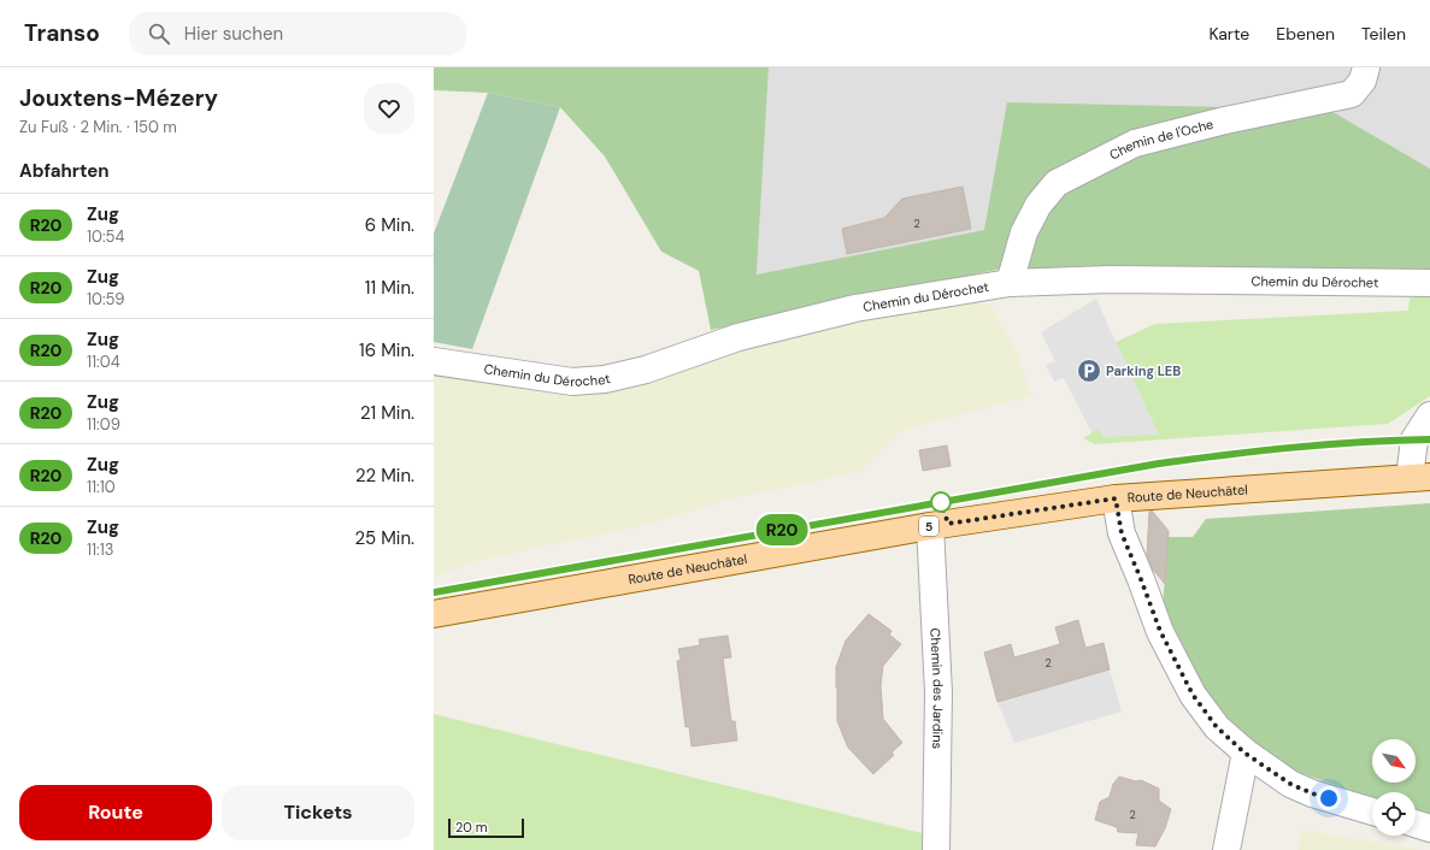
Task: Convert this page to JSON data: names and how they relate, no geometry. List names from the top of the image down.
{
  "streets": {
    "main road": ["Route de Neuchâtel", "5"],
    "street": ["Chemin de l'Oche", "Chemin du Dérochet", "Chemin des Jardins"]
  },
  "crossings": [
    ["Chemin de l'Oche", "Chemin du Dérochet"],
    ["Route de Neuchâtel", "Chemin des Jardins"]
  ],
  "places": {
    "parking": ["Parking LEB"]
  },
  "house_numbers": ["2", "2", "2"],
  "scale_bar": "20 m",
  "north": "bottom right",
  "page": {
    "header": "Transo",
    "search": "Hier suchen",
    "nav": ["Karte", "Ebenen", "Teilen"],
    "heading": [
      ["Jouxtens-Mézery", "Zu Fuß · 2 Min. · 150 m"],
      "Abfahrten"
    ],
    "on_map": "R20",
    "list": [
      {
        "mark": "R20",
        "name": "Zug",
        "note": "10:54",
        "value": "6 Min."
      },
      {
        "mark": "R20",
        "name": "Zug",
        "note": "10:59",
        "value": "11 Min."
      },
      {
        "mark": "R20",
        "name": "Zug",
        "note": "11:04",
        "value": "16 Min."
      },
      {
        "mark": "R20",
        "name": "Zug",
        "note": "11:09",
        "value": "21 Min."
      },
      {
        "mark": "R20",
        "name": "Zug",
        "note": "11:10",
        "value": "22 Min."
      },
      {
        "mark": "R20",
        "name": "Zug",
        "note": "11:13",
        "value": "25 Min."
      }
    ],
    "buttons": ["Route", "Tickets"],
    "scale": "20 m"
  }
}
